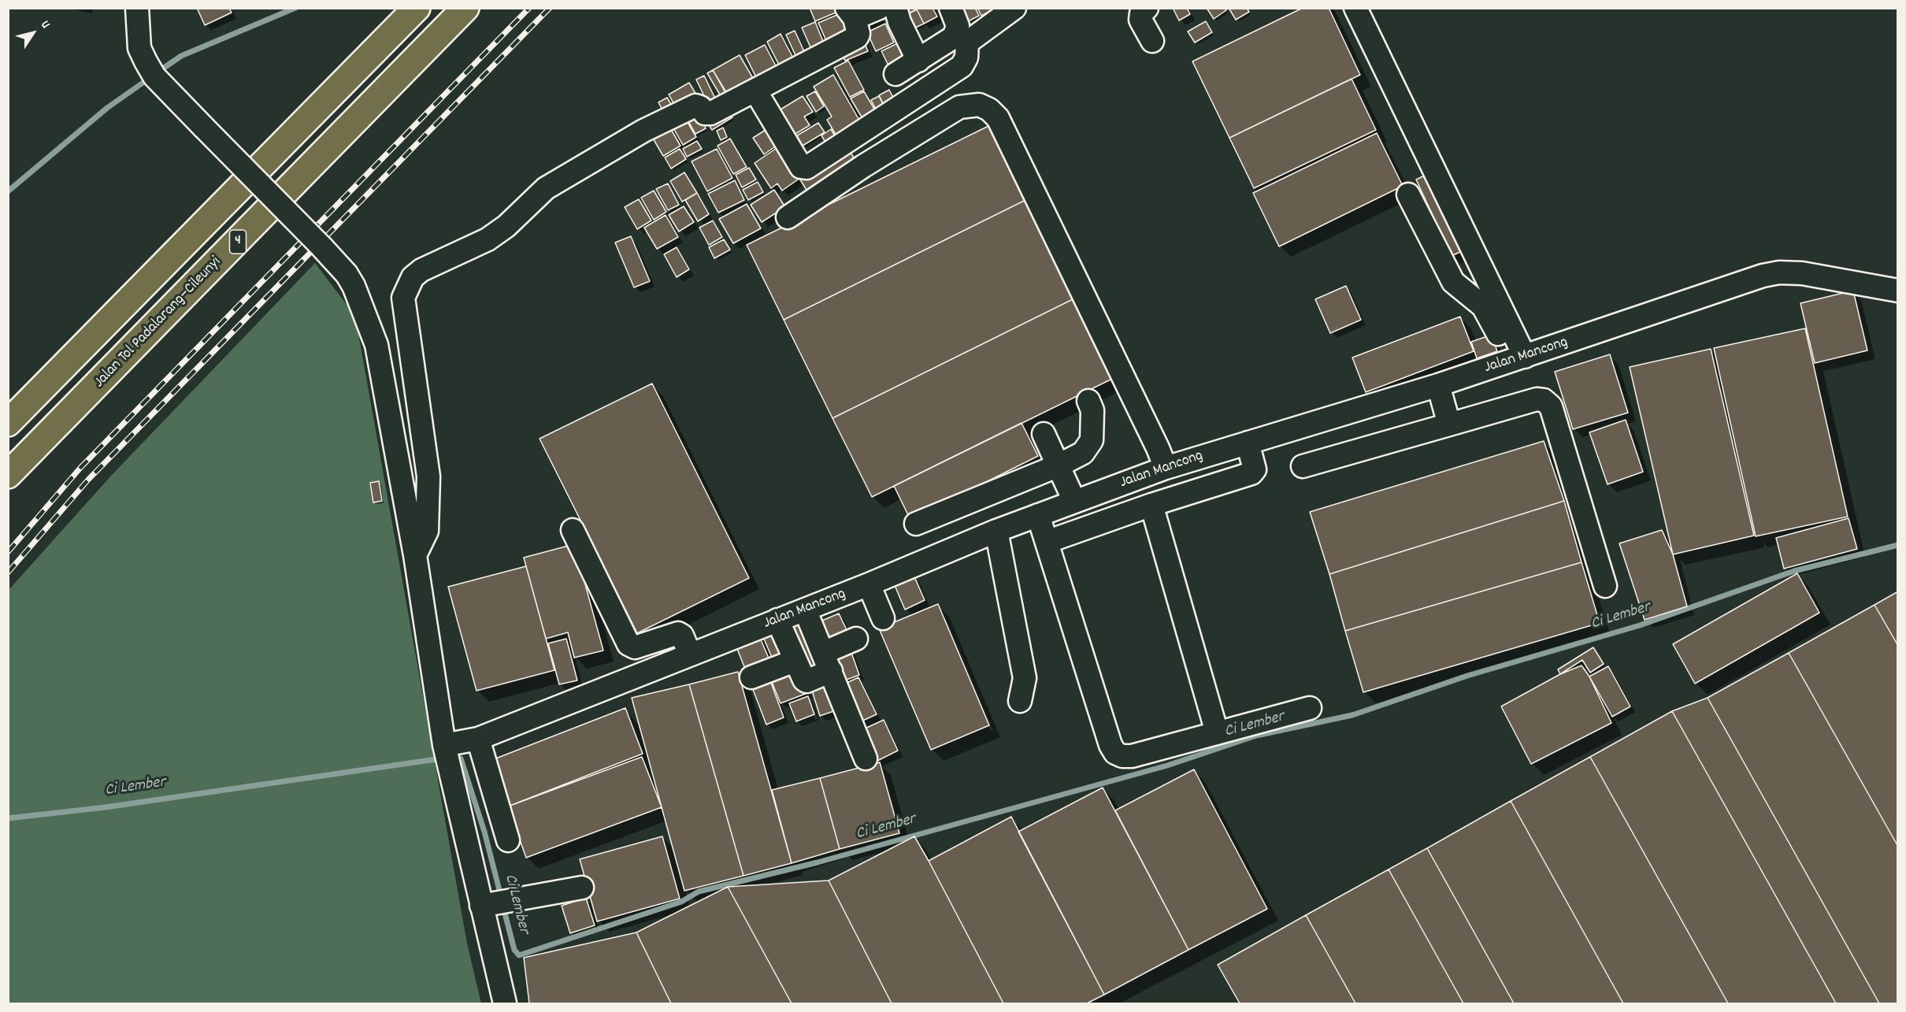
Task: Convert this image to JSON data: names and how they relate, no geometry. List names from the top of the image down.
{
  "streets": {
    "highway": ["4", "Jalan Tol Padalarang–Cileunyi"],
    "street": ["Jalan Mancong"]
  },
  "water": ["Ci Lember"],
  "north": "top right"
}
